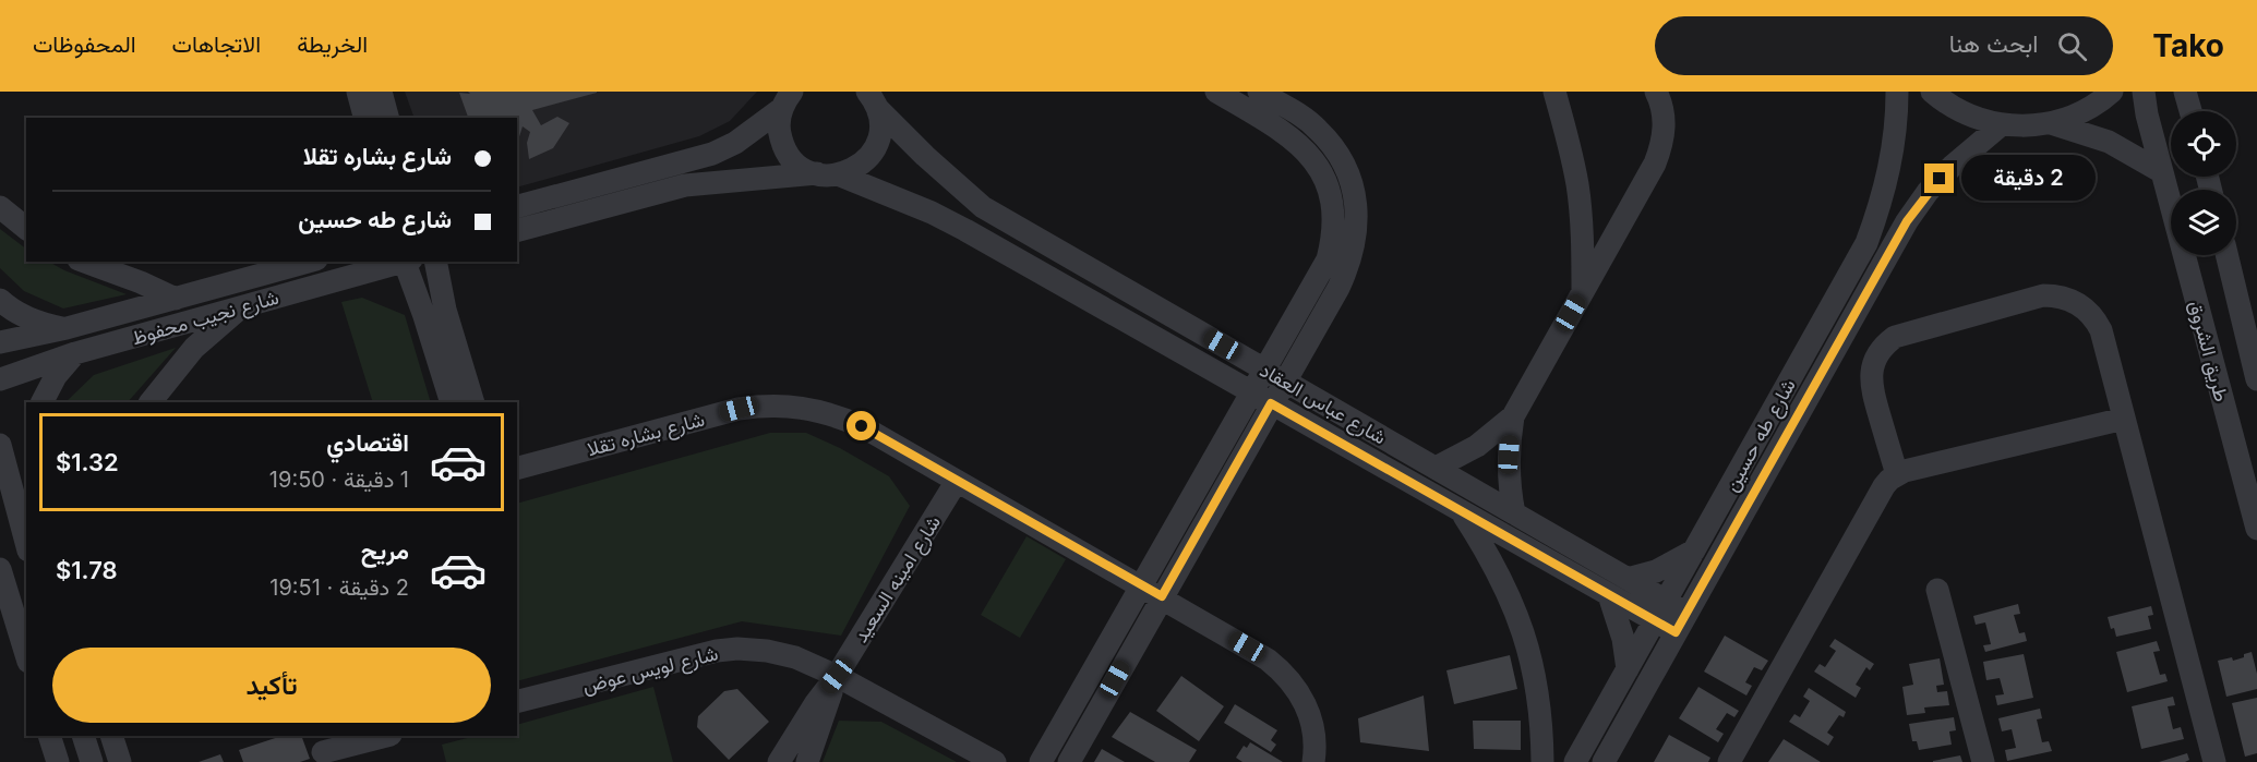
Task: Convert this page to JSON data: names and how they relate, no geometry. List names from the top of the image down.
{
  "streets": {
    "street": [
      "شارع نجيب محفوظ",
      "طريق الشروق",
      "شارع عباس العقاد",
      "شارع بشاره تقلا",
      "شارع طه حسين",
      "شارع امينه السعيد",
      "شارع لويس عوض"
    ]
  },
  "crossings": [
    ["شارع عباس العقاد", "شارع طه حسين"],
    ["شارع بشاره تقلا", "شارع امينه السعيد"],
    ["شارع امينه السعيد", "شارع لويس عوض"]
  ],
  "page": {
    "header": "Tako",
    "search": "ابحث هنا",
    "nav": ["الخريطة", "الاتجاهات", "المحفوظات"],
    "banner": ["شارع بشاره تقلا", "شارع طه حسين"],
    "bubble": "2 دقيقة",
    "list": [
      {
        "name": "اقتصادي",
        "note": "1 دقيقة · 19:50",
        "value": "$1.32"
      },
      {
        "name": "مريح",
        "note": "2 دقيقة · 19:51",
        "value": "$1.78"
      }
    ],
    "buttons": "تأكيد"
  }
}
